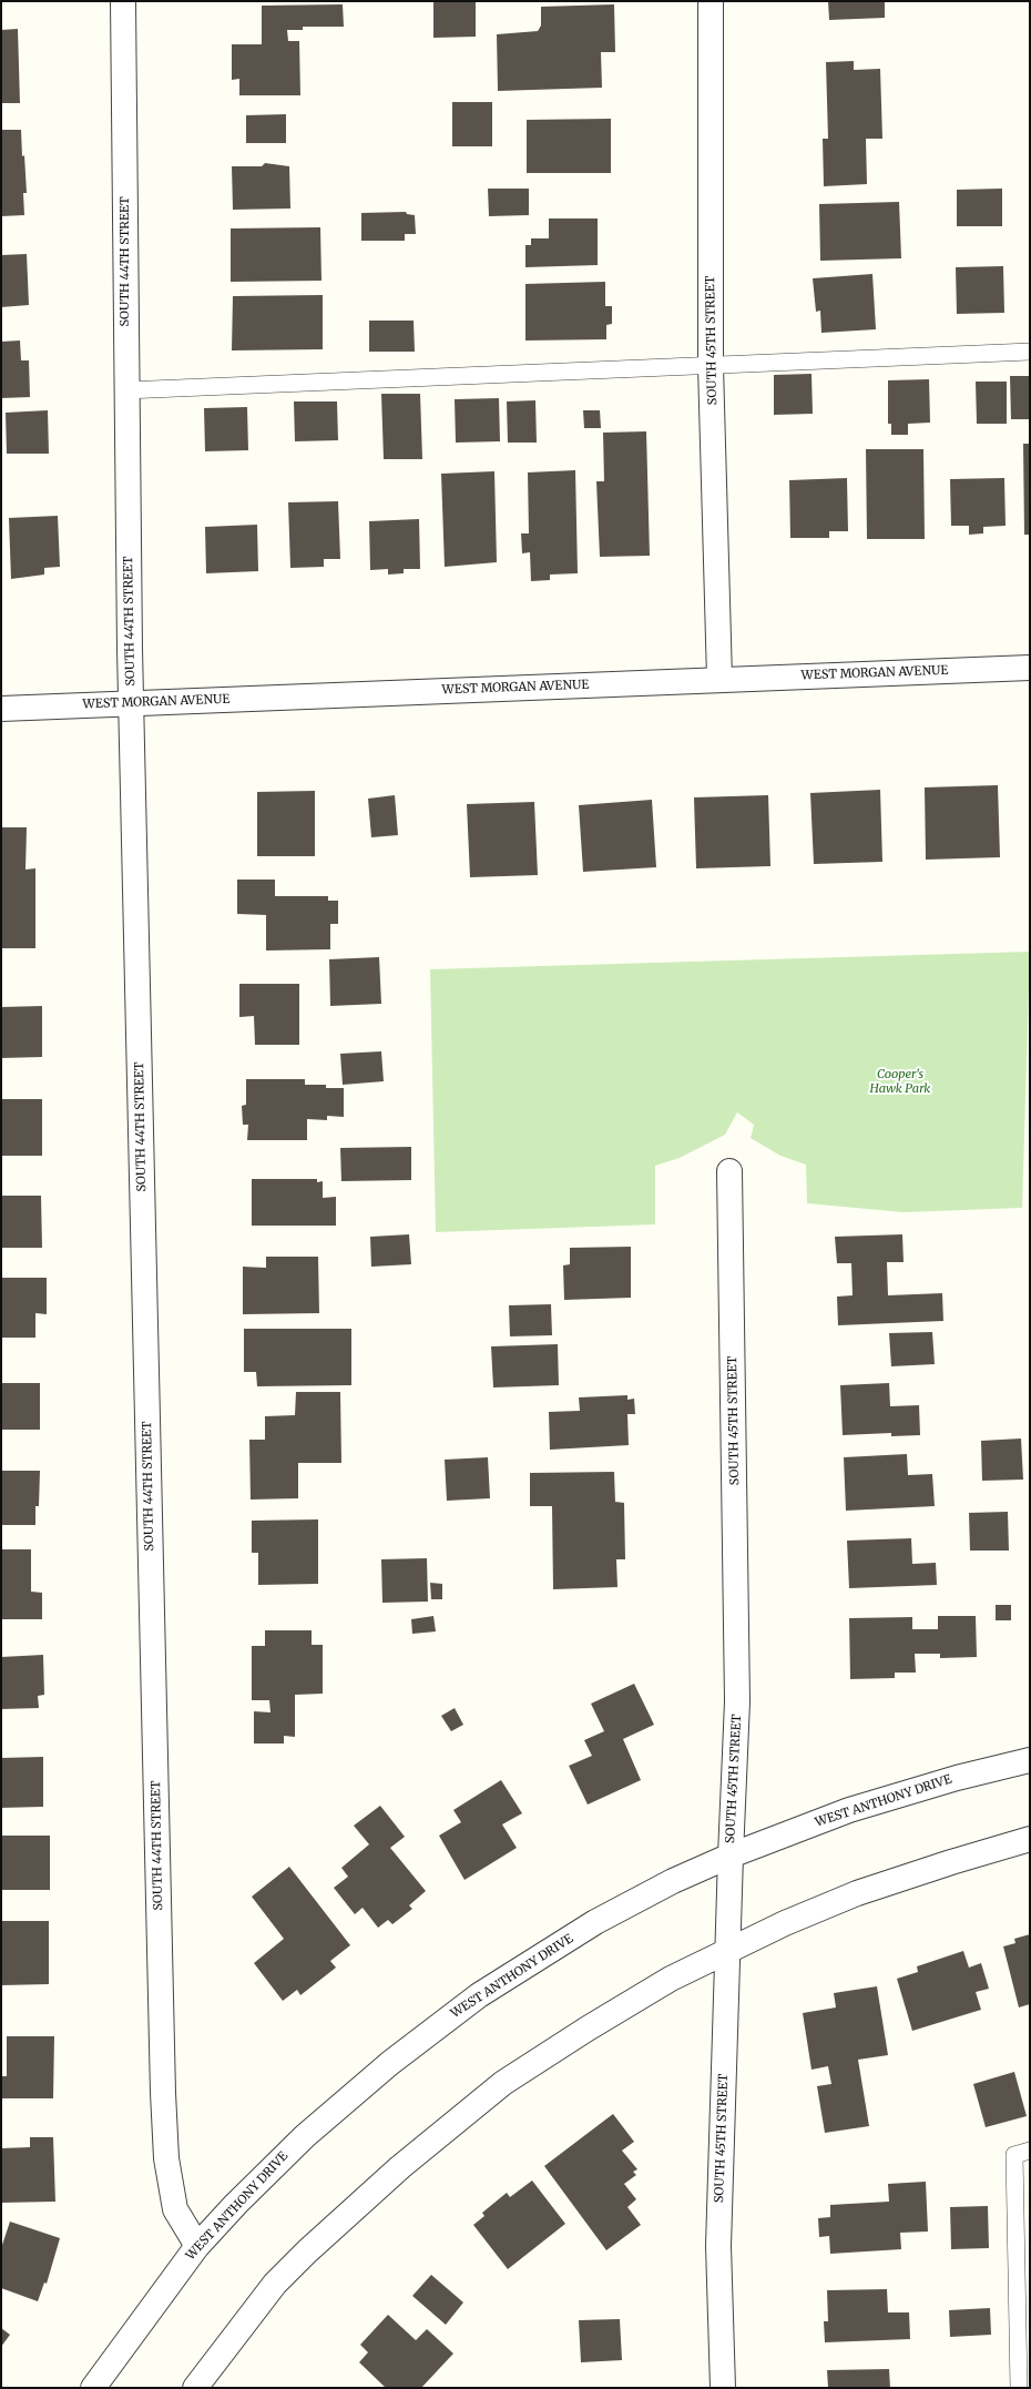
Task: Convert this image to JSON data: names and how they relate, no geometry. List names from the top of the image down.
{
  "streets": {
    "street": [
      "SOUTH 44TH STREET",
      "SOUTH 45TH STREET",
      "WEST MORGAN AVENUE",
      "WEST ANTHONY DRIVE"
    ]
  },
  "crossings": [
    ["SOUTH 44TH STREET", "WEST MORGAN AVENUE"],
    ["SOUTH 44TH STREET", "WEST ANTHONY DRIVE"],
    ["SOUTH 45TH STREET", "WEST MORGAN AVENUE"],
    ["SOUTH 45TH STREET", "WEST ANTHONY DRIVE"]
  ],
  "parks": ["Cooper's Hawk Park"]
}
